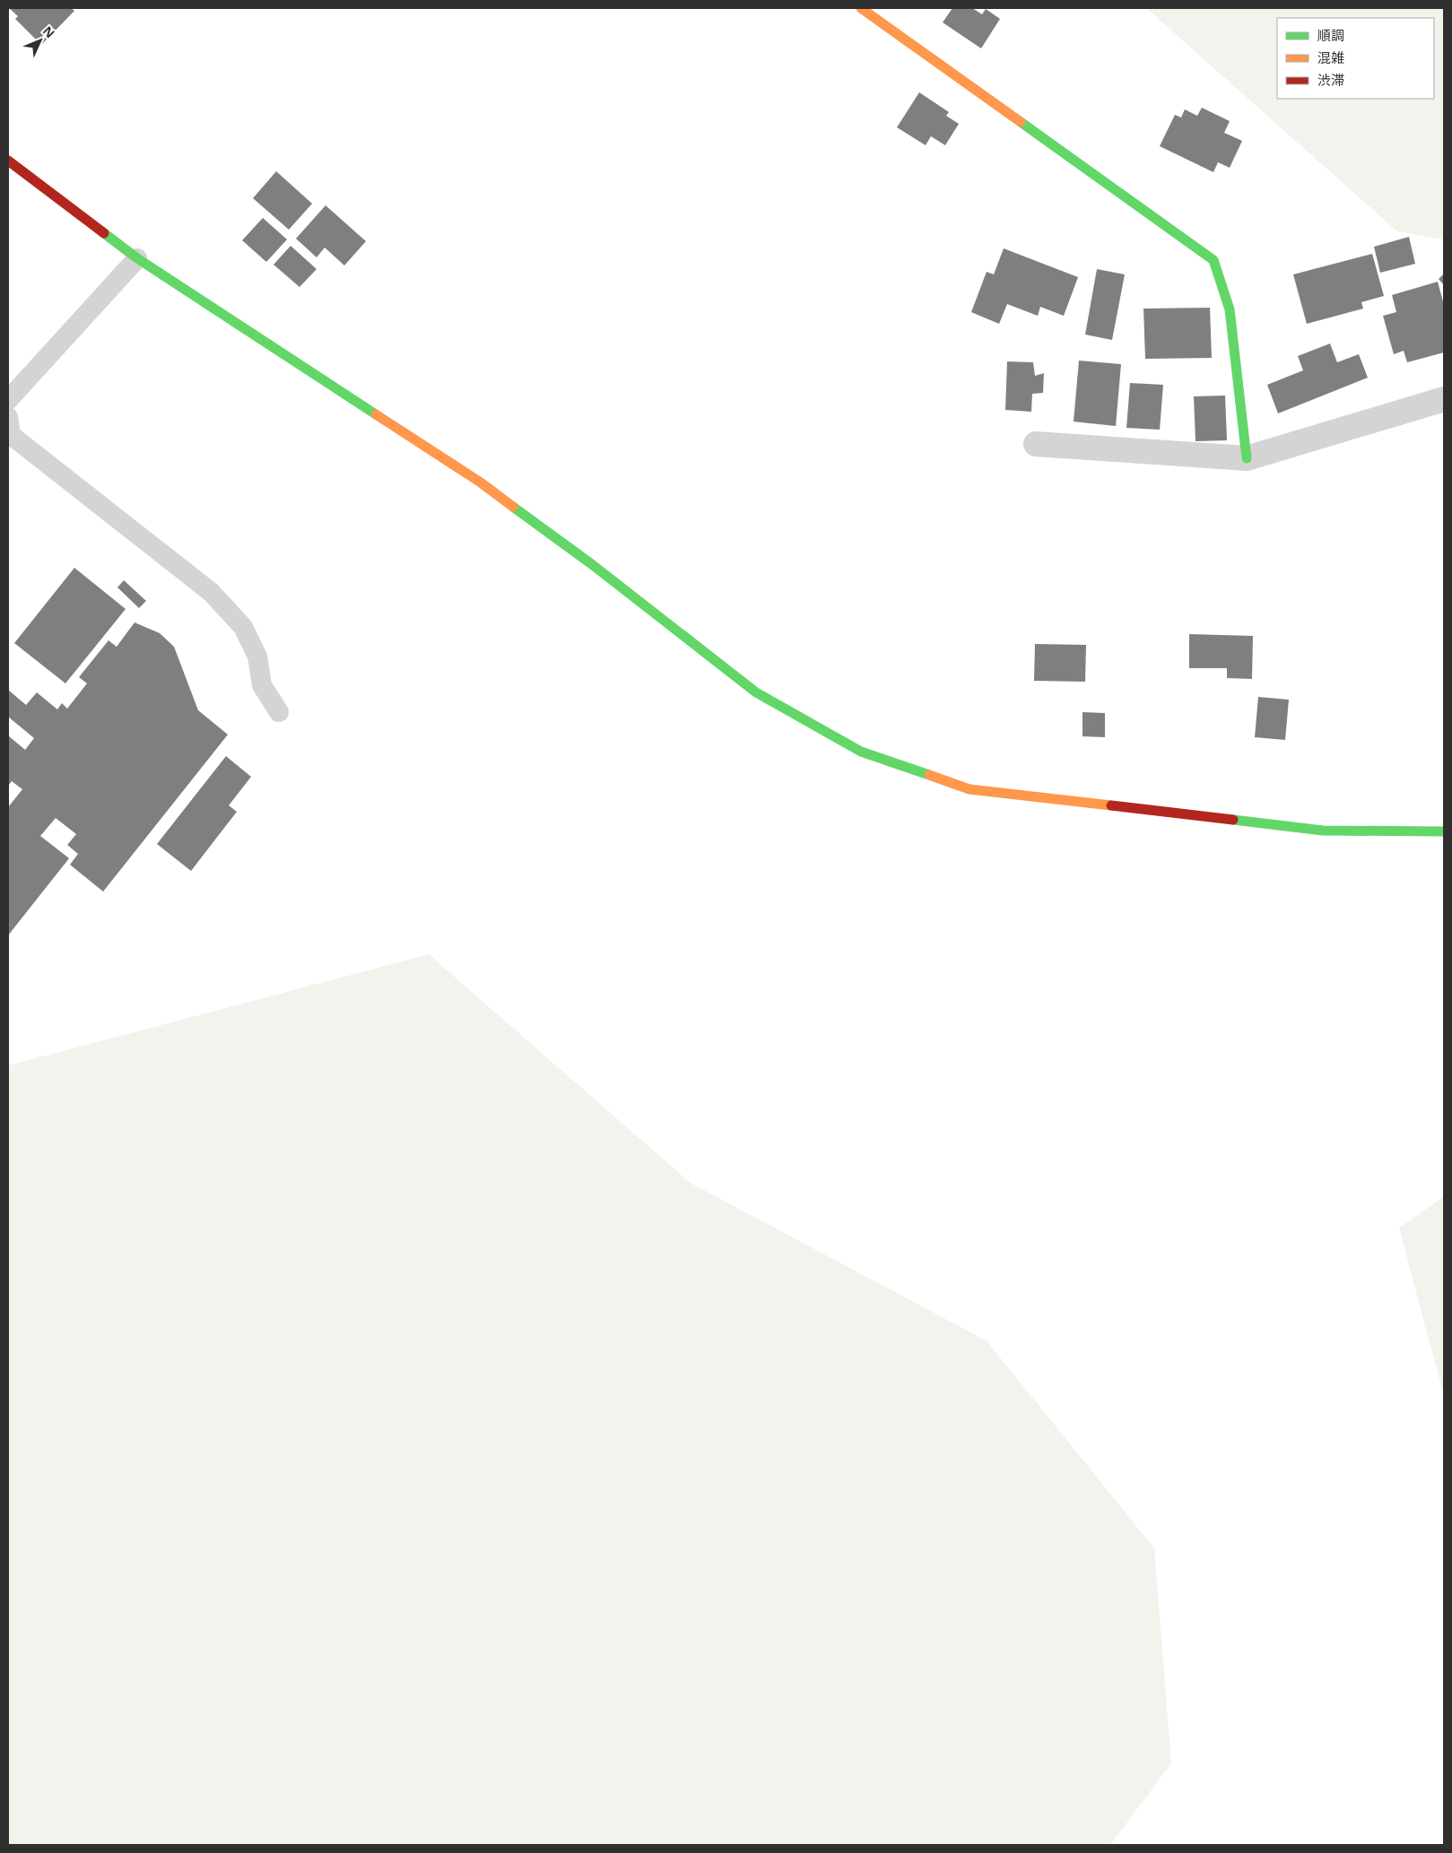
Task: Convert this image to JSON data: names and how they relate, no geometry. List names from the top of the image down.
{
  "legend": ["順調", "混雑", "渋滞"],
  "north": "top right"
}
